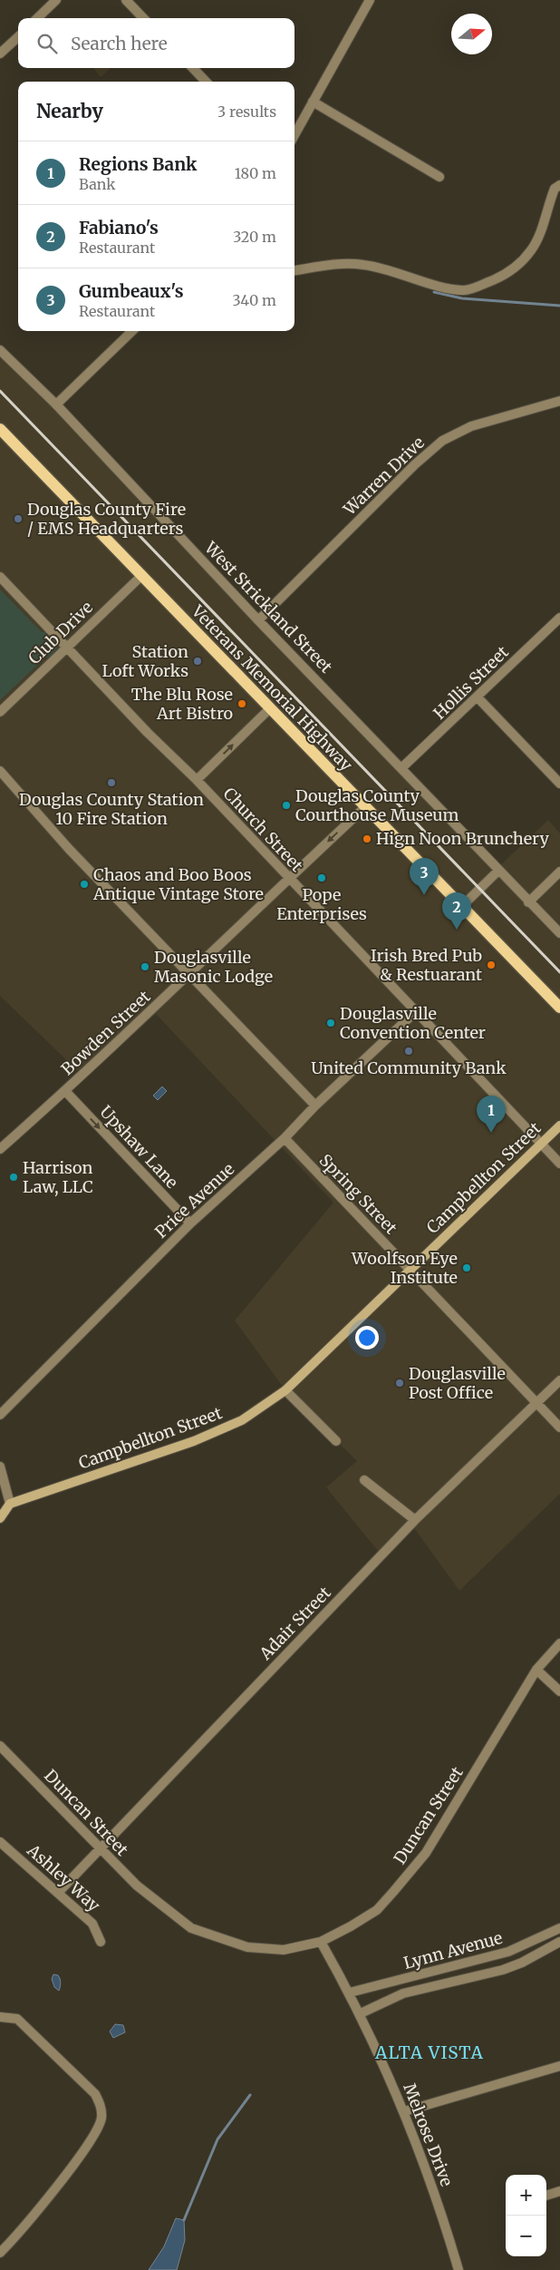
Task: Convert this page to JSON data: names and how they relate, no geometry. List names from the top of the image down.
{
  "streets": {
    "main road": ["Veterans Memorial Highway", "Campbellton Street"],
    "street": [
      "Warren Drive",
      "West Strickland Street",
      "Club Drive",
      "Hollis Street",
      "Church Street",
      "Bowden Street",
      "Upshaw Lane",
      "Spring Street",
      "Price Avenue",
      "Adair Street",
      "Duncan Street",
      "Ashley Way",
      "Lynn Avenue",
      "Melrose Drive"
    ]
  },
  "crossings": [
    ["Warren Drive", "West Strickland Street"],
    ["West Strickland Street", "Hollis Street"],
    ["Club Drive", "Veterans Memorial Highway"],
    ["Club Drive", "Church Street"],
    ["Veterans Memorial Highway", "Bowden Street"],
    ["Church Street", "Bowden Street"],
    ["Church Street", "Campbellton Street"],
    ["Church Street", "Price Avenue"],
    ["Bowden Street", "Upshaw Lane"],
    ["Upshaw Lane", "Price Avenue"],
    ["Campbellton Street", "Spring Street"],
    ["Spring Street", "Price Avenue"],
    ["Spring Street", "Adair Street"],
    ["Adair Street", "Duncan Street"],
    ["Adair Street", "Ashley Way"],
    ["Duncan Street", "Melrose Drive"],
    ["Lynn Avenue", "Melrose Drive"]
  ],
  "one_way": ["Upshaw Lane"],
  "districts": ["ALTA VISTA"],
  "places": [
    "Douglas County Fire / EMS Headquarters",
    "Station Loft Works",
    "The Blu Rose Art Bistro",
    "Douglas County Station 10 Fire Station",
    "Douglas County Courthouse Museum",
    "Hign Noon Brunchery",
    "Pope Enterprises",
    "Chaos and Boo Boos Antique Vintage Store",
    "Irish Bred Pub & Restuarant",
    "Douglasville Masonic Lodge",
    "Douglasville Convention Center",
    "United Community Bank",
    "Harrison Law, LLC",
    "Woolfson Eye Institute",
    "Douglasville Post Office"
  ],
  "north": "right",
  "page": {
    "search": "Search here",
    "heading": ["Nearby", "3 results"],
    "list": [
      {
        "mark": "1",
        "name": "Regions Bank",
        "note": "Bank",
        "value": "180 m"
      },
      {
        "mark": "2",
        "name": "Fabiano's",
        "note": "Restaurant",
        "value": "320 m"
      },
      {
        "mark": "3",
        "name": "Gumbeaux's",
        "note": "Restaurant",
        "value": "340 m"
      }
    ],
    "pins": ["3", "2", "1"],
    "map_buttons": ["+", "−"]
  }
}
